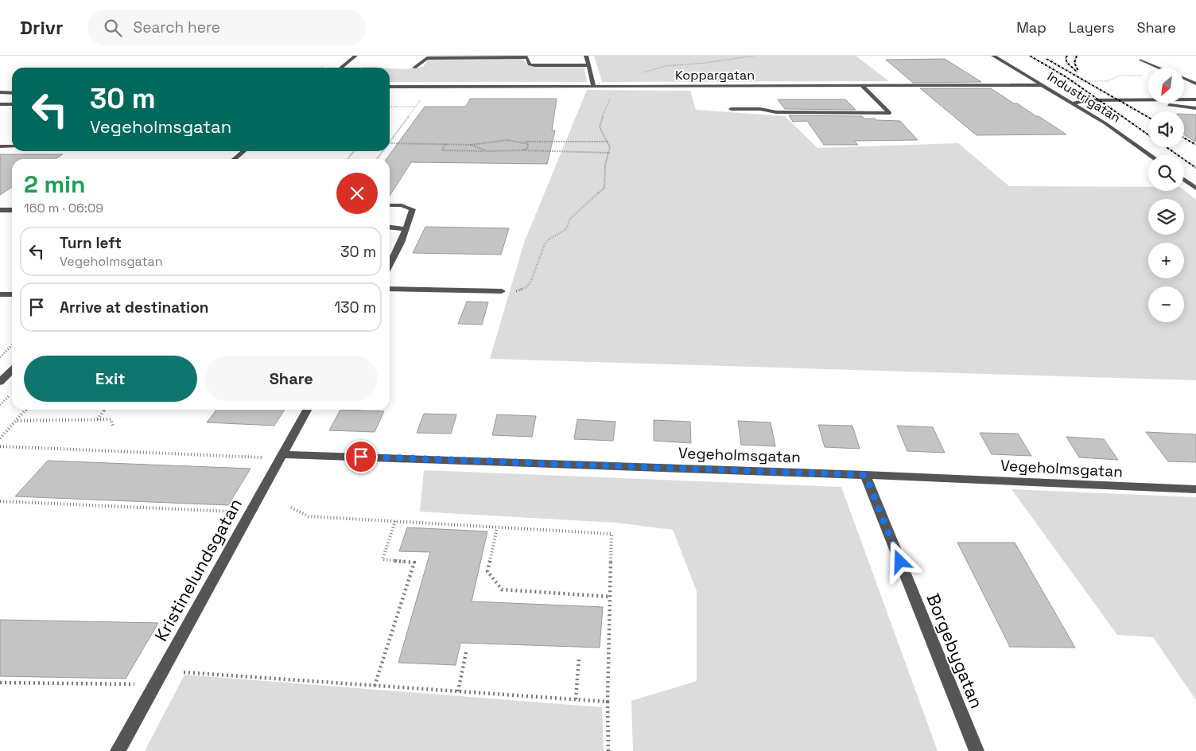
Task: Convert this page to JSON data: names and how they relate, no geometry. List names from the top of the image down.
{
  "streets": {
    "street": [
      "Koppargatan",
      "Industrigatan",
      "Vegeholmsgatan",
      "Kristinelundsgatan",
      "Borgebygatan"
    ]
  },
  "crossings": [
    ["Koppargatan", "Industrigatan"],
    ["Vegeholmsgatan", "Kristinelundsgatan"],
    ["Vegeholmsgatan", "Borgebygatan"]
  ],
  "north": "bottom left",
  "page": {
    "header": "Drivr",
    "search": "Search here",
    "nav": ["Map", "Layers", "Share"],
    "map_buttons": ["+", "−"],
    "turn": ["30 m", "Vegeholmsgatan"],
    "heading": ["2 min", "160 m · 06:09"],
    "list": [
      {
        "name": "Turn left",
        "note": "Vegeholmsgatan",
        "value": "30 m"
      },
      {
        "name": "Arrive at destination",
        "value": "130 m"
      }
    ],
    "buttons": ["Exit", "Share"]
  }
}
